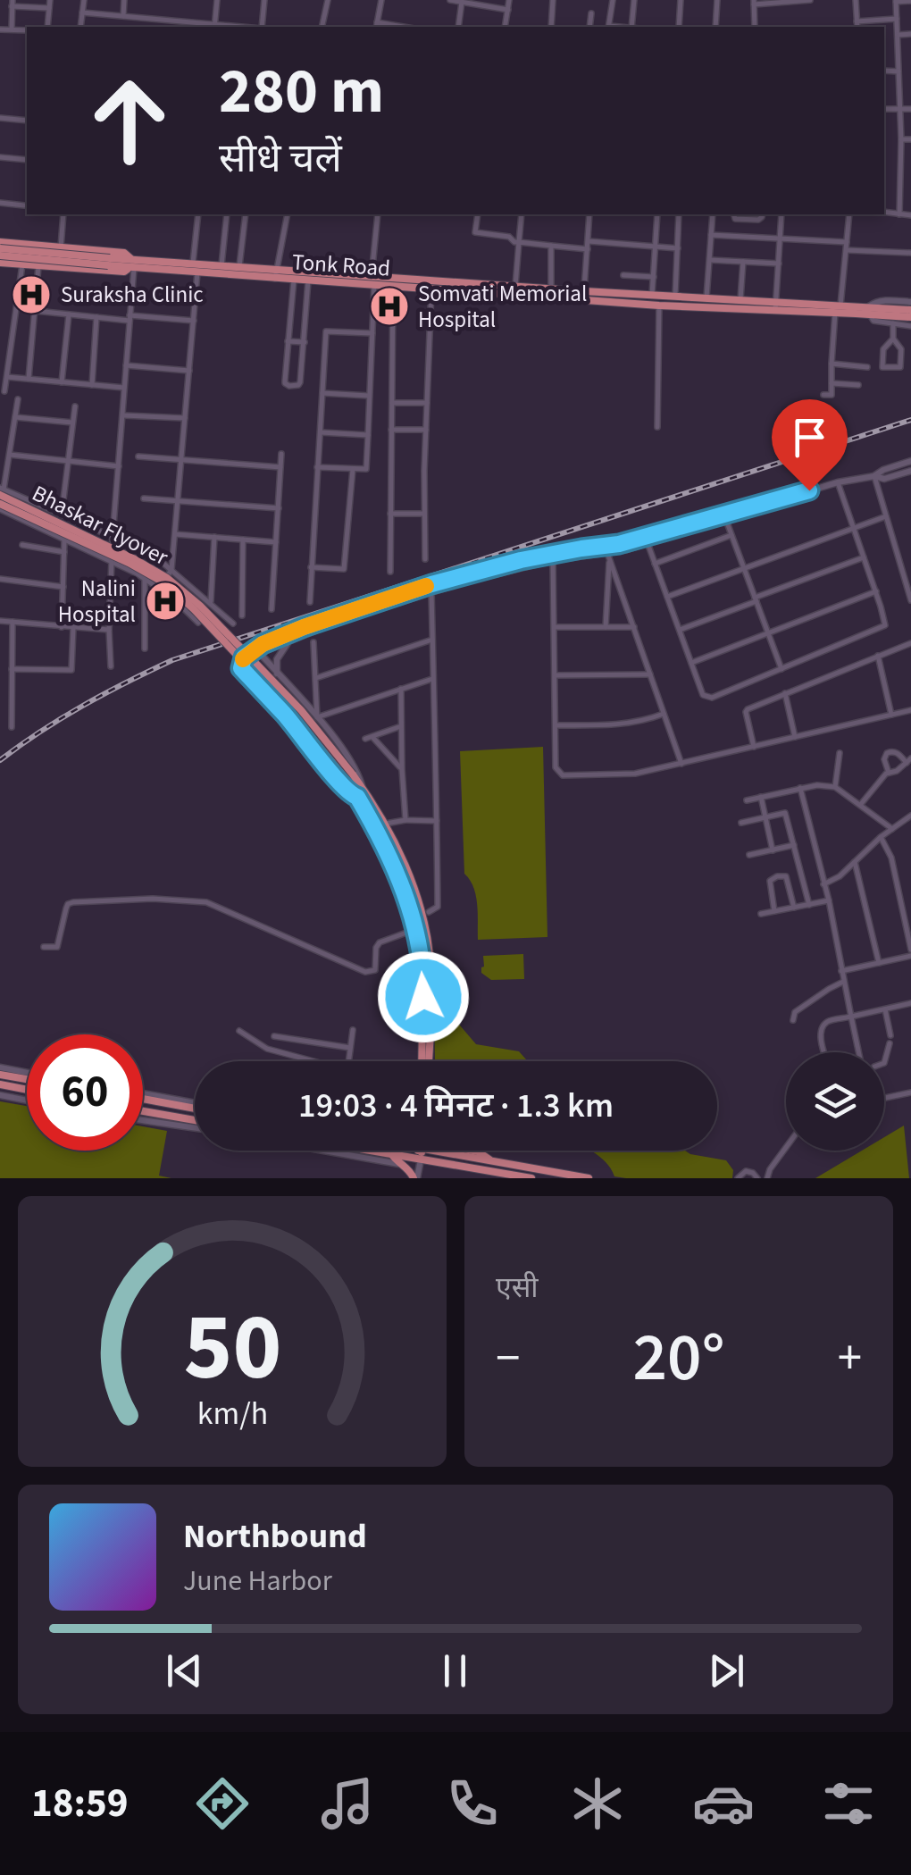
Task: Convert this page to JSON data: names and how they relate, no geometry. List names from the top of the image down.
{
  "streets": {
    "main road": ["Tonk Road", "Bhaskar Flyover"]
  },
  "places": {
    "hospital": ["Suraksha Clinic", "Somvati Memorial Hospital", "Nalini Hospital"]
  },
  "page": {
    "turn": ["280 m", "सीधे चलें"],
    "limit": "60",
    "trip": "19:03 · 4 मिनट · 1.3 km",
    "tile": "एसी",
    "heat": ["−", "20°", "+"],
    "song": ["Northbound", "June Harbor"],
    "tabs": "18:59",
    "gauge": ["50", "km/h"]
  }
}
